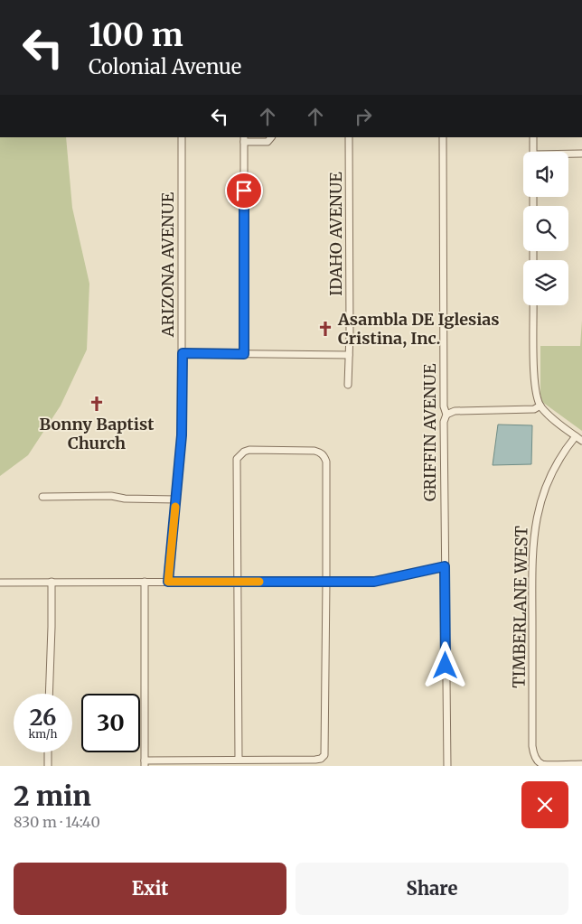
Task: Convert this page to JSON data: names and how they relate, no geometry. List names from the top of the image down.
{
  "streets": {
    "street": [
      "IDAHO AVENUE",
      "ARIZONA AVENUE",
      "GRIFFIN AVENUE",
      "TIMBERLANE WEST"
    ]
  },
  "places": {
    "church": ["Asambla DE Iglesias Cristina, Inc.", "Bonny Baptist Church"]
  },
  "page": {
    "turn": ["100 m", "Colonial Avenue"],
    "speed": "26 km/h",
    "limit": "30",
    "heading": ["2 min", "830 m · 14:40"],
    "buttons": ["Exit", "Share"]
  }
}
